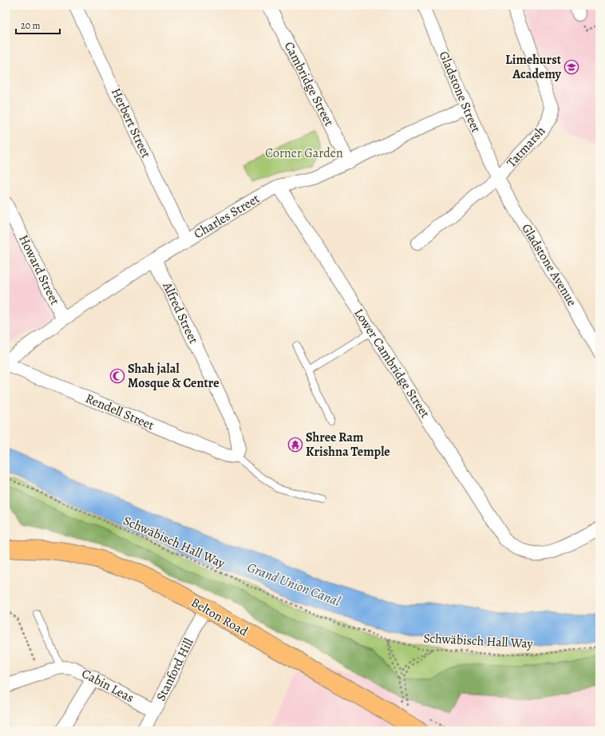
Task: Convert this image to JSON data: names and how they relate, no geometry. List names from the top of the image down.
{
  "streets": {
    "main road": ["Belton Road"],
    "street": [
      "Cambridge Street",
      "Gladstone Street",
      "Herbert Street",
      "Tatmarsh",
      "Charles Street",
      "Gladstone Avenue",
      "Howard Street",
      "Alfred Street",
      "Lower Cambridge Street",
      "Rendell Street",
      "Stanford Hill",
      "Cabin Leas"
    ],
    "path": ["Schwäbisch Hall Way"]
  },
  "crossings": [
    ["Cambridge Street", "Charles Street"],
    ["Gladstone Street", "Tatmarsh"],
    ["Gladstone Street", "Charles Street"],
    ["Gladstone Street", "Gladstone Avenue"],
    ["Herbert Street", "Charles Street"],
    ["Tatmarsh", "Gladstone Avenue"],
    ["Charles Street", "Howard Street"],
    ["Charles Street", "Alfred Street"],
    ["Charles Street", "Lower Cambridge Street"],
    ["Charles Street", "Rendell Street"],
    ["Alfred Street", "Rendell Street"],
    ["Belton Road", "Stanford Hill"],
    ["Stanford Hill", "Cabin Leas"]
  ],
  "water": ["Grand Union Canal"],
  "parks": ["Corner Garden"],
  "places": {
    "school or university": ["Limehurst Academy"],
    "mosque": ["Shah jalal Mosque & Centre"],
    "temple": ["Shree Ram Krishna Temple"]
  },
  "scale_bar": "20 m"
}
